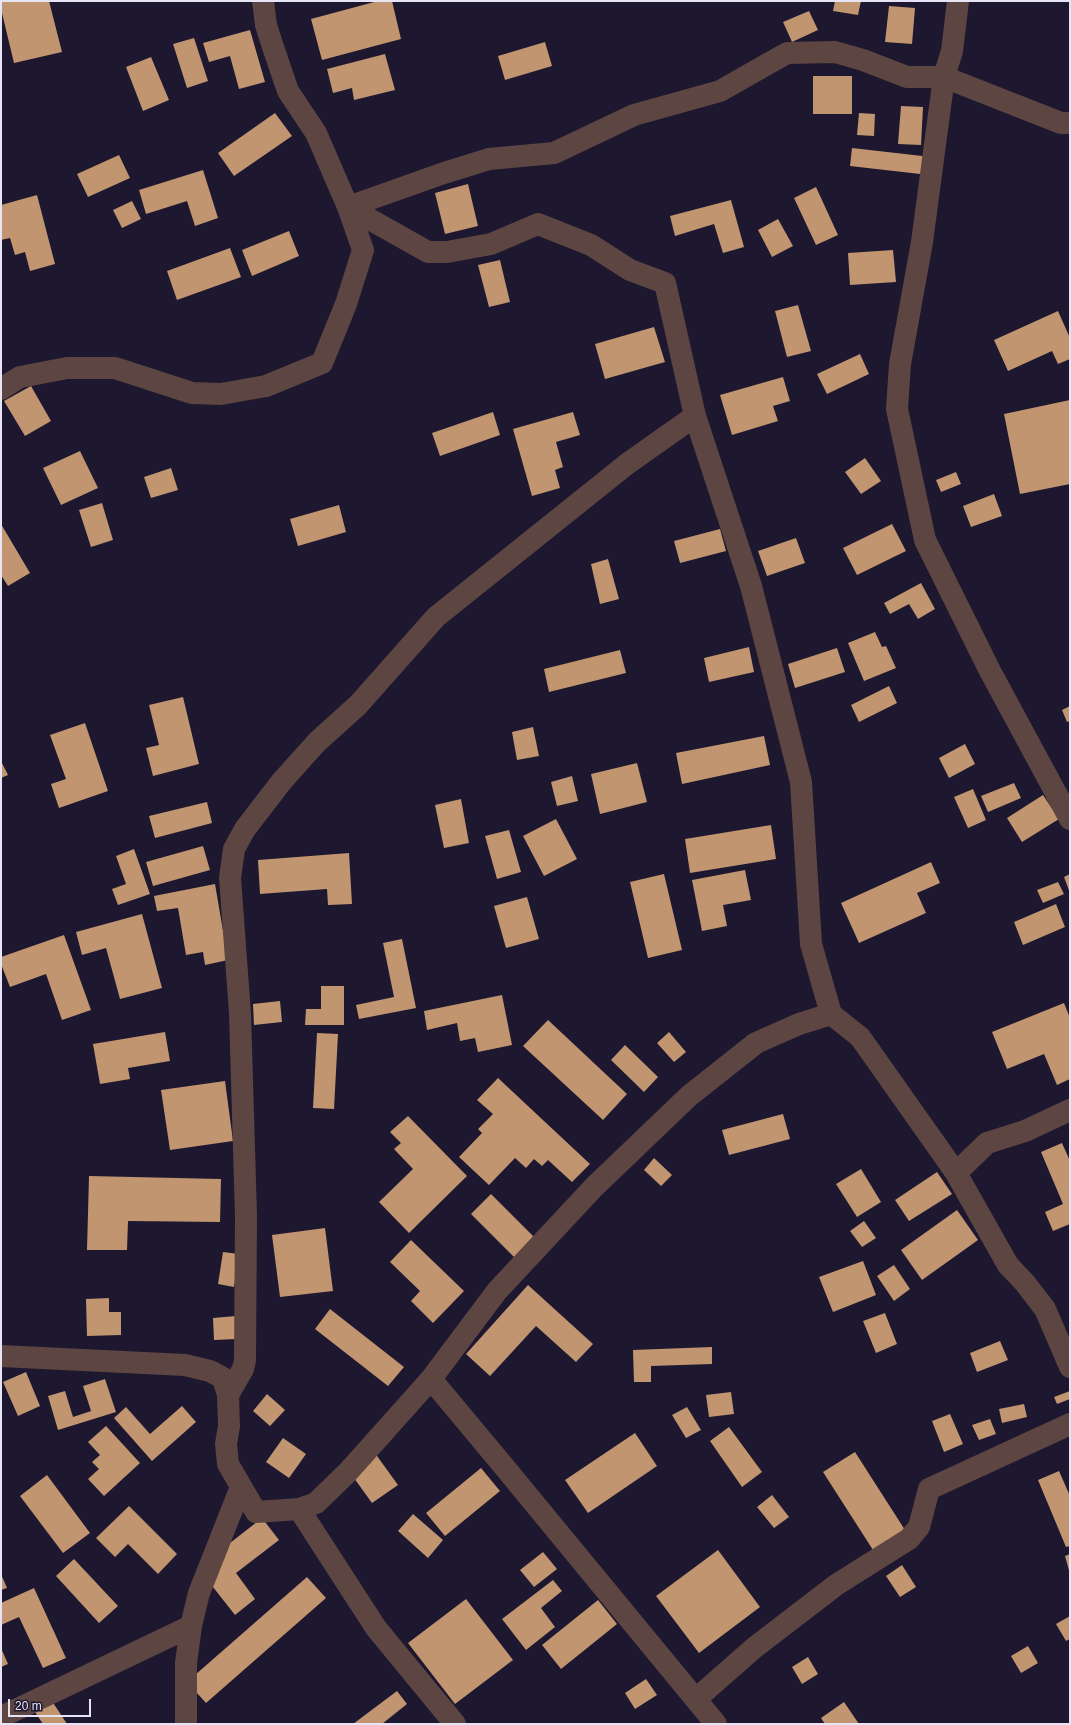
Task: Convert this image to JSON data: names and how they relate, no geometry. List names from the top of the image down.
{
  "scale_bar": "20 m"
}
